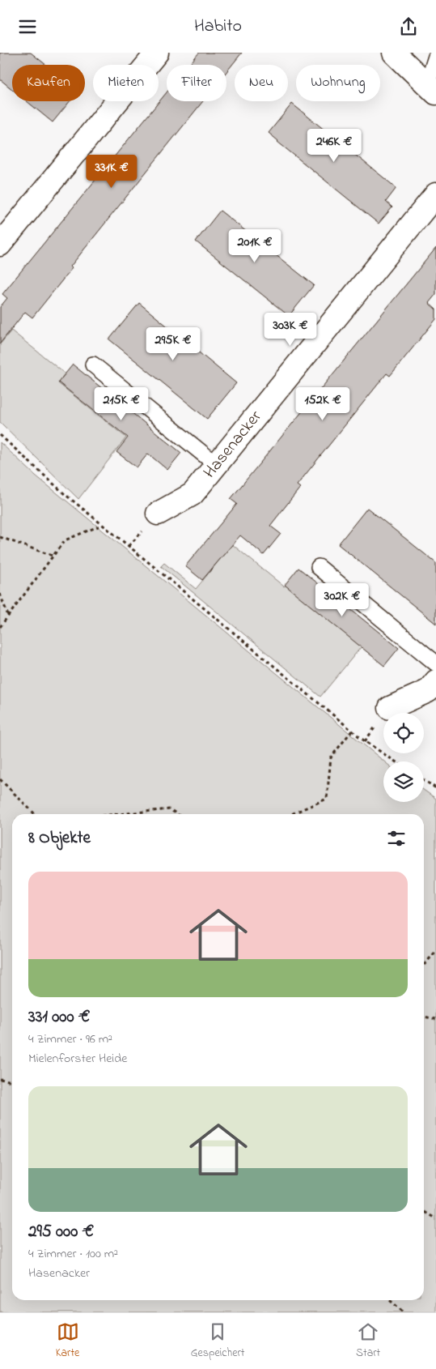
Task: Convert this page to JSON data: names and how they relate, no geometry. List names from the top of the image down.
{
  "streets": {
    "street": ["Hasenacker"]
  },
  "page": {
    "header": "Habito",
    "chip": [
      "Kaufen",
      "Mieten",
      "Filter",
      "Neu",
      "Wohnung"
    ],
    "price": [
      "246K €",
      "331K €",
      "201K €",
      "303K €",
      "295K €",
      "215K €",
      "152K €",
      "302K €"
    ],
    "heading": "8 Objekte",
    "list": [
      {
        "name": "331 000 €",
        "note": "4 Zimmer · 96 m² · Mielenforster Heide"
      },
      {
        "name": "295 000 €",
        "note": "4 Zimmer · 100 m² · Hasenacker"
      }
    ],
    "tabs": ["Karte", "Gespeichert", "Start"]
  }
}
